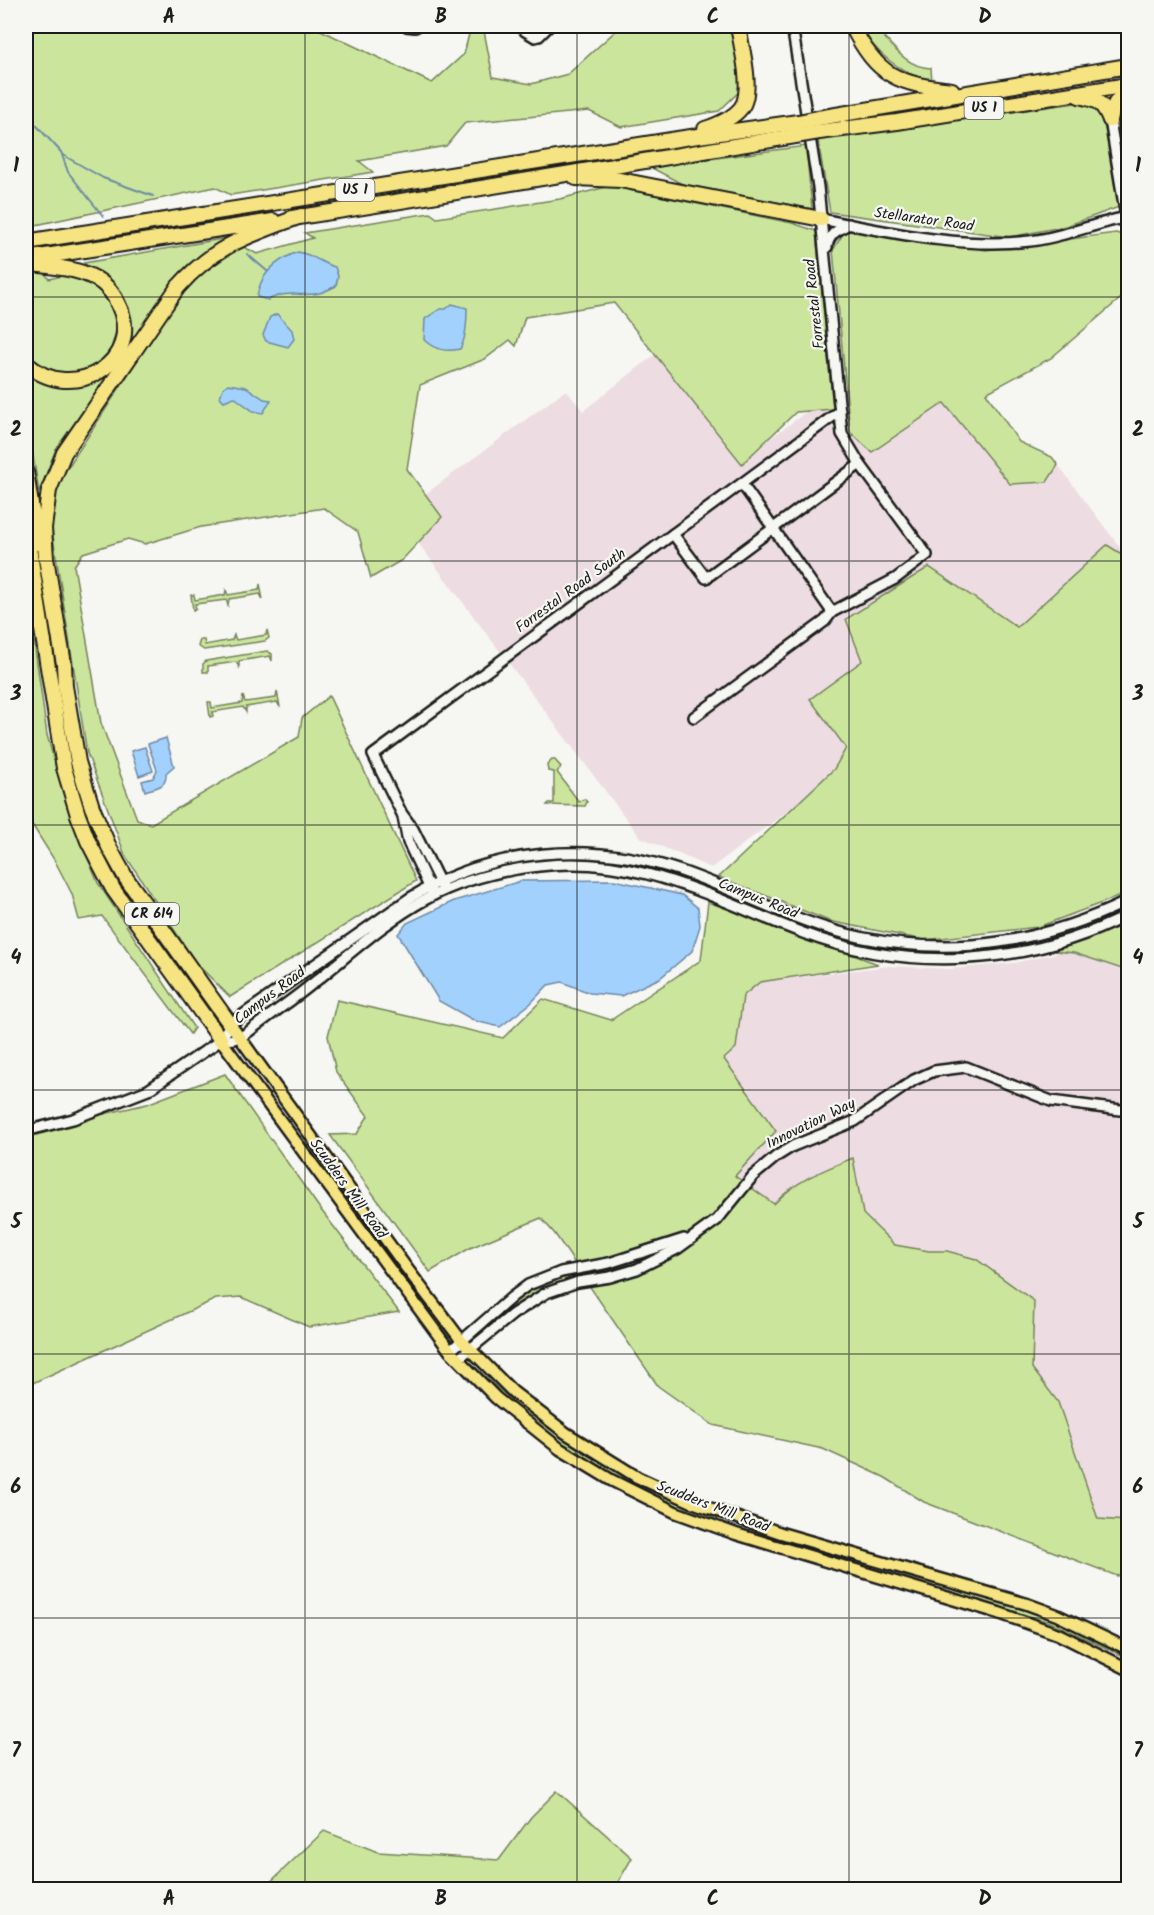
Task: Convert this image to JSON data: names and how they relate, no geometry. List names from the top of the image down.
{
  "streets": {
    "highway": ["US 1", "CR 614"],
    "main road": ["Scudders Mill Road"],
    "street": [
      "Stellarator Road",
      "Forrestal Road",
      "Forrestal Road South",
      "Campus Road",
      "Innovation Way"
    ]
  },
  "crossings": [
    ["Stellarator Road", "Forrestal Road"],
    ["Forrestal Road", "Forrestal Road South"],
    ["Forrestal Road South", "Campus Road"],
    ["Campus Road", "CR 614"],
    ["Campus Road", "Scudders Mill Road"],
    ["CR 614", "Scudders Mill Road"],
    ["Innovation Way", "Scudders Mill Road"]
  ],
  "grid": {
    "columns": [
      "A",
      "B",
      "C",
      "D"
    ],
    "rows": [
      "1",
      "2",
      "3",
      "4",
      "5",
      "6",
      "7"
    ]
  }
}
